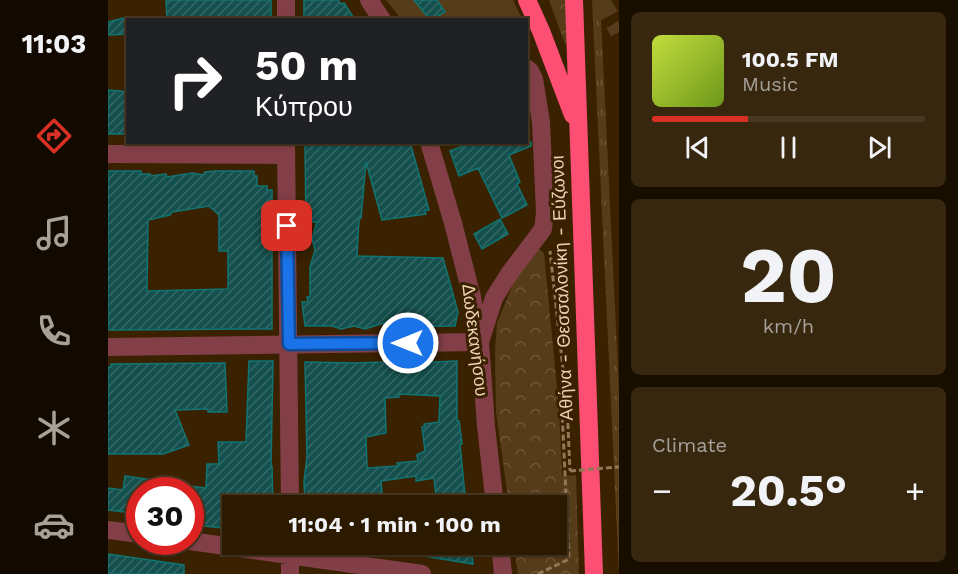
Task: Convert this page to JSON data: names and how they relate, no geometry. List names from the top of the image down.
{
  "streets": {
    "highway": ["Αθήνα - Θεσσαλονίκη - Εύζωνοι"],
    "street": ["Δωδεκανήσου"]
  },
  "page": {
    "tabs": "11:03",
    "turn": ["50 m", "Κύπρου"],
    "song": ["100.5 FM", "Music"],
    "tile": [
      ["20", "km/h"],
      "Climate"
    ],
    "heat": ["−", "20.5°", "+"],
    "limit": "30",
    "trip": "11:04 · 1 min · 100 m"
  }
}
